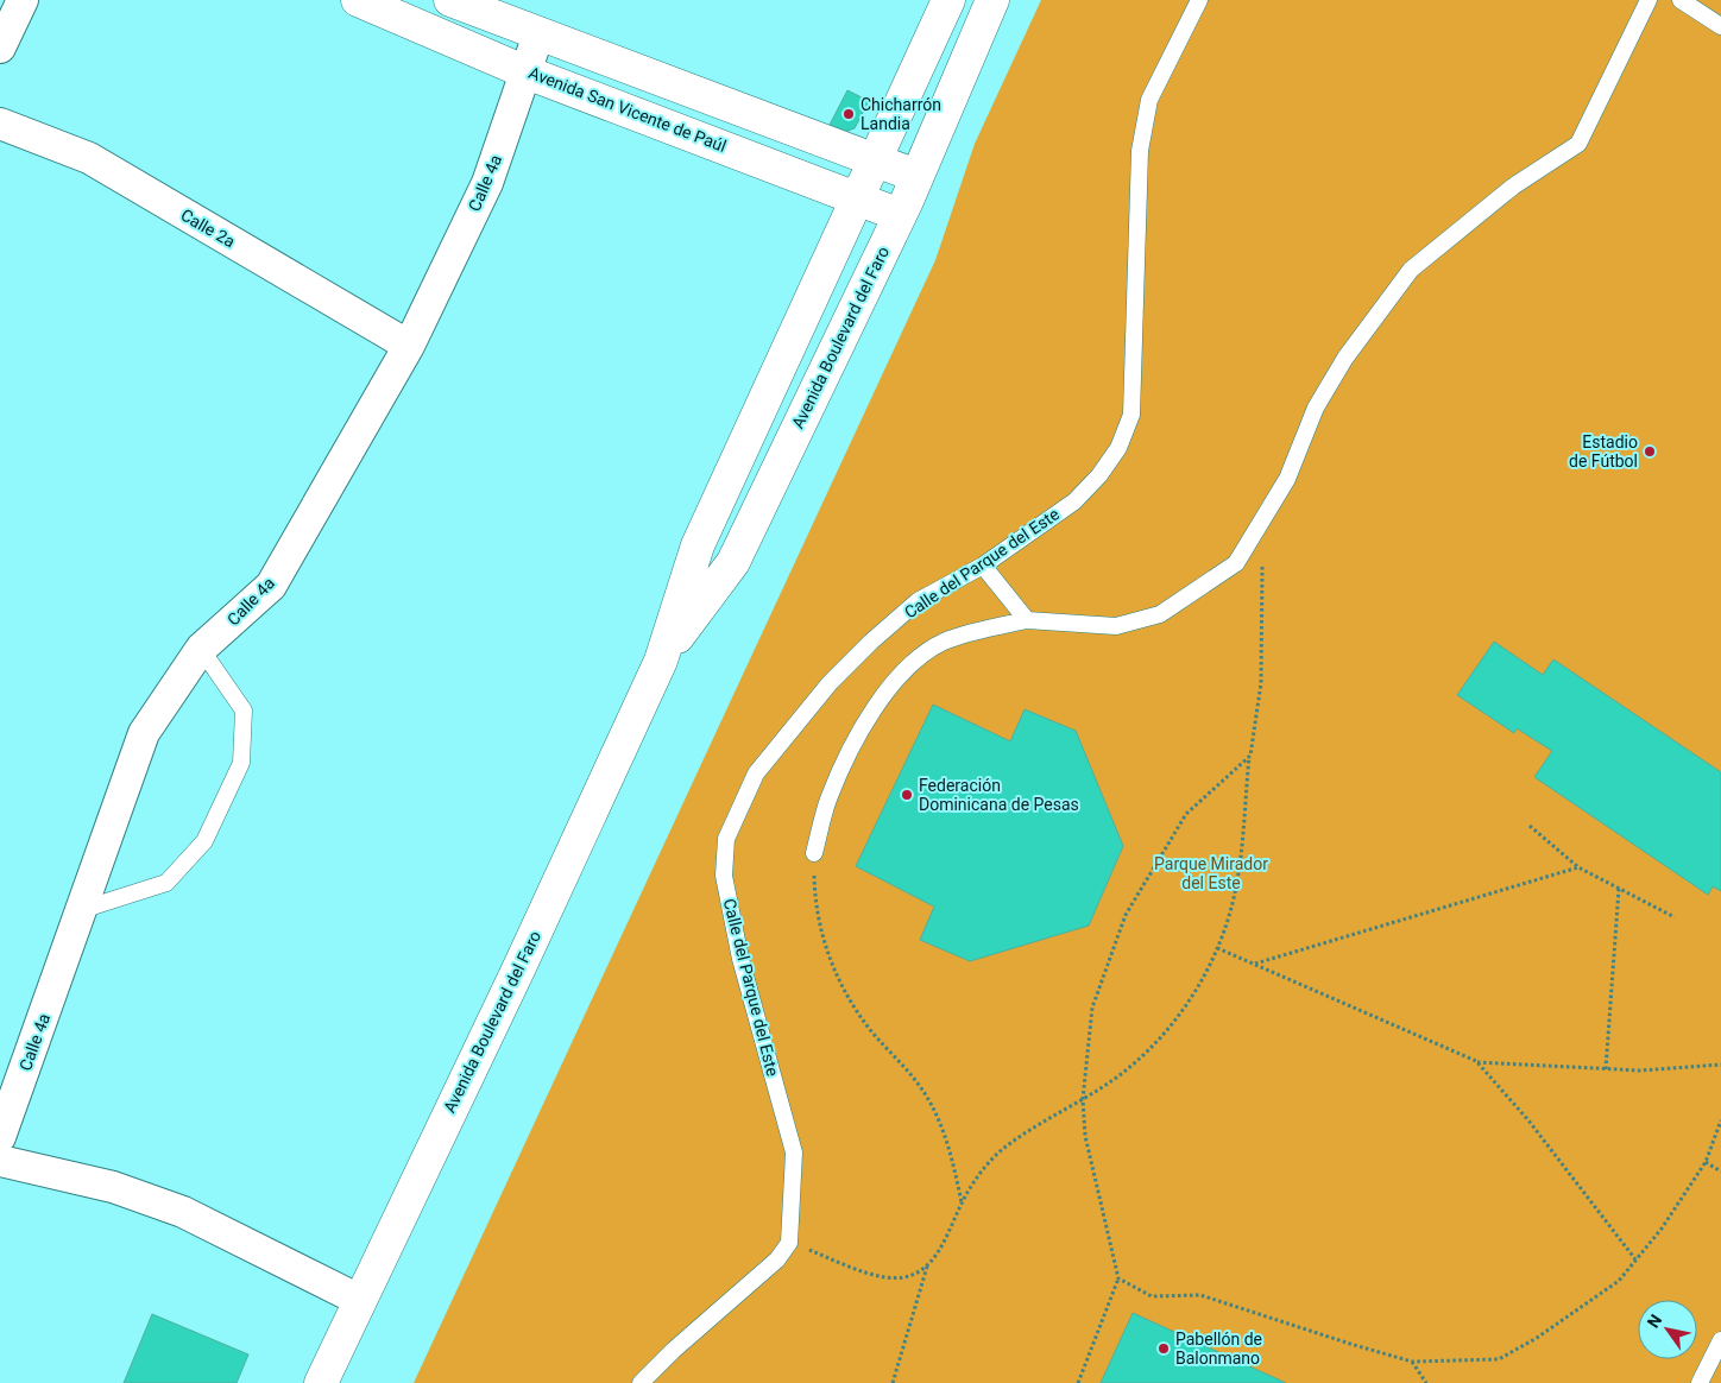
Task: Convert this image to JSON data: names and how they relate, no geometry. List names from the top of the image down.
{
  "streets": {
    "street": [
      "Avenida San Vicente de Paúl",
      "Calle 4a",
      "Calle 2a",
      "Avenida Boulevard del Faro"
    ],
    "lane": ["Calle del Parque del Este"]
  },
  "crossings": [
    ["Avenida San Vicente de Paúl", "Calle 4a"],
    ["Avenida San Vicente de Paúl", "Avenida Boulevard del Faro"],
    ["Calle 4a", "Calle 2a"]
  ],
  "parks": ["Parque Mirador del Este"],
  "places": [
    "Chicharrón Landia",
    "Estadio de Fútbol",
    "Federación Dominicana de Pesas",
    "Pabellón de Balonmano"
  ],
  "north": "top left"
}
